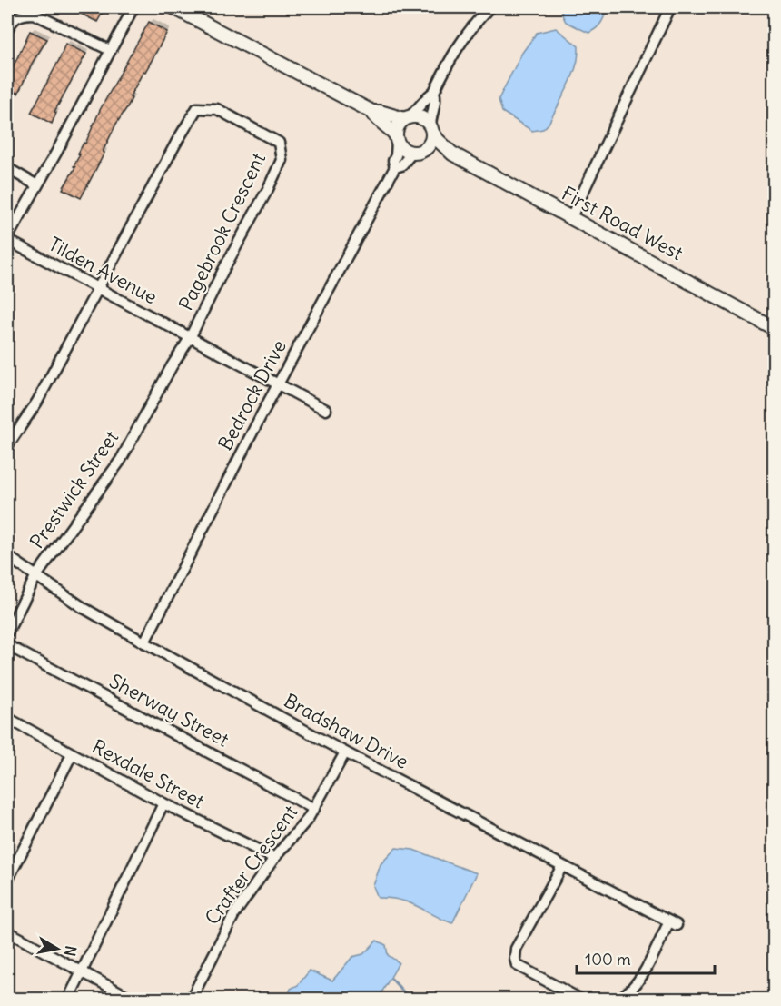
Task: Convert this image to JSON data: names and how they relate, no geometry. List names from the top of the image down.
{
  "streets": {
    "street": [
      "First Road West",
      "Pagebrook Crescent",
      "Tilden Avenue",
      "Bedrock Drive",
      "Prestwick Street",
      "Sherway Street",
      "Bradshaw Drive",
      "Rexdale Street",
      "Crafter Crescent"
    ]
  },
  "crossings": [
    ["First Road West", "Bedrock Drive"],
    ["Pagebrook Crescent", "Tilden Avenue"],
    ["Pagebrook Crescent", "Prestwick Street"],
    ["Tilden Avenue", "Bedrock Drive"],
    ["Tilden Avenue", "Prestwick Street"],
    ["Bedrock Drive", "Bradshaw Drive"],
    ["Prestwick Street", "Bradshaw Drive"],
    ["Sherway Street", "Crafter Crescent"],
    ["Bradshaw Drive", "Crafter Crescent"],
    ["Rexdale Street", "Crafter Crescent"]
  ],
  "scale_bar": "100 m",
  "north": "right"
}
